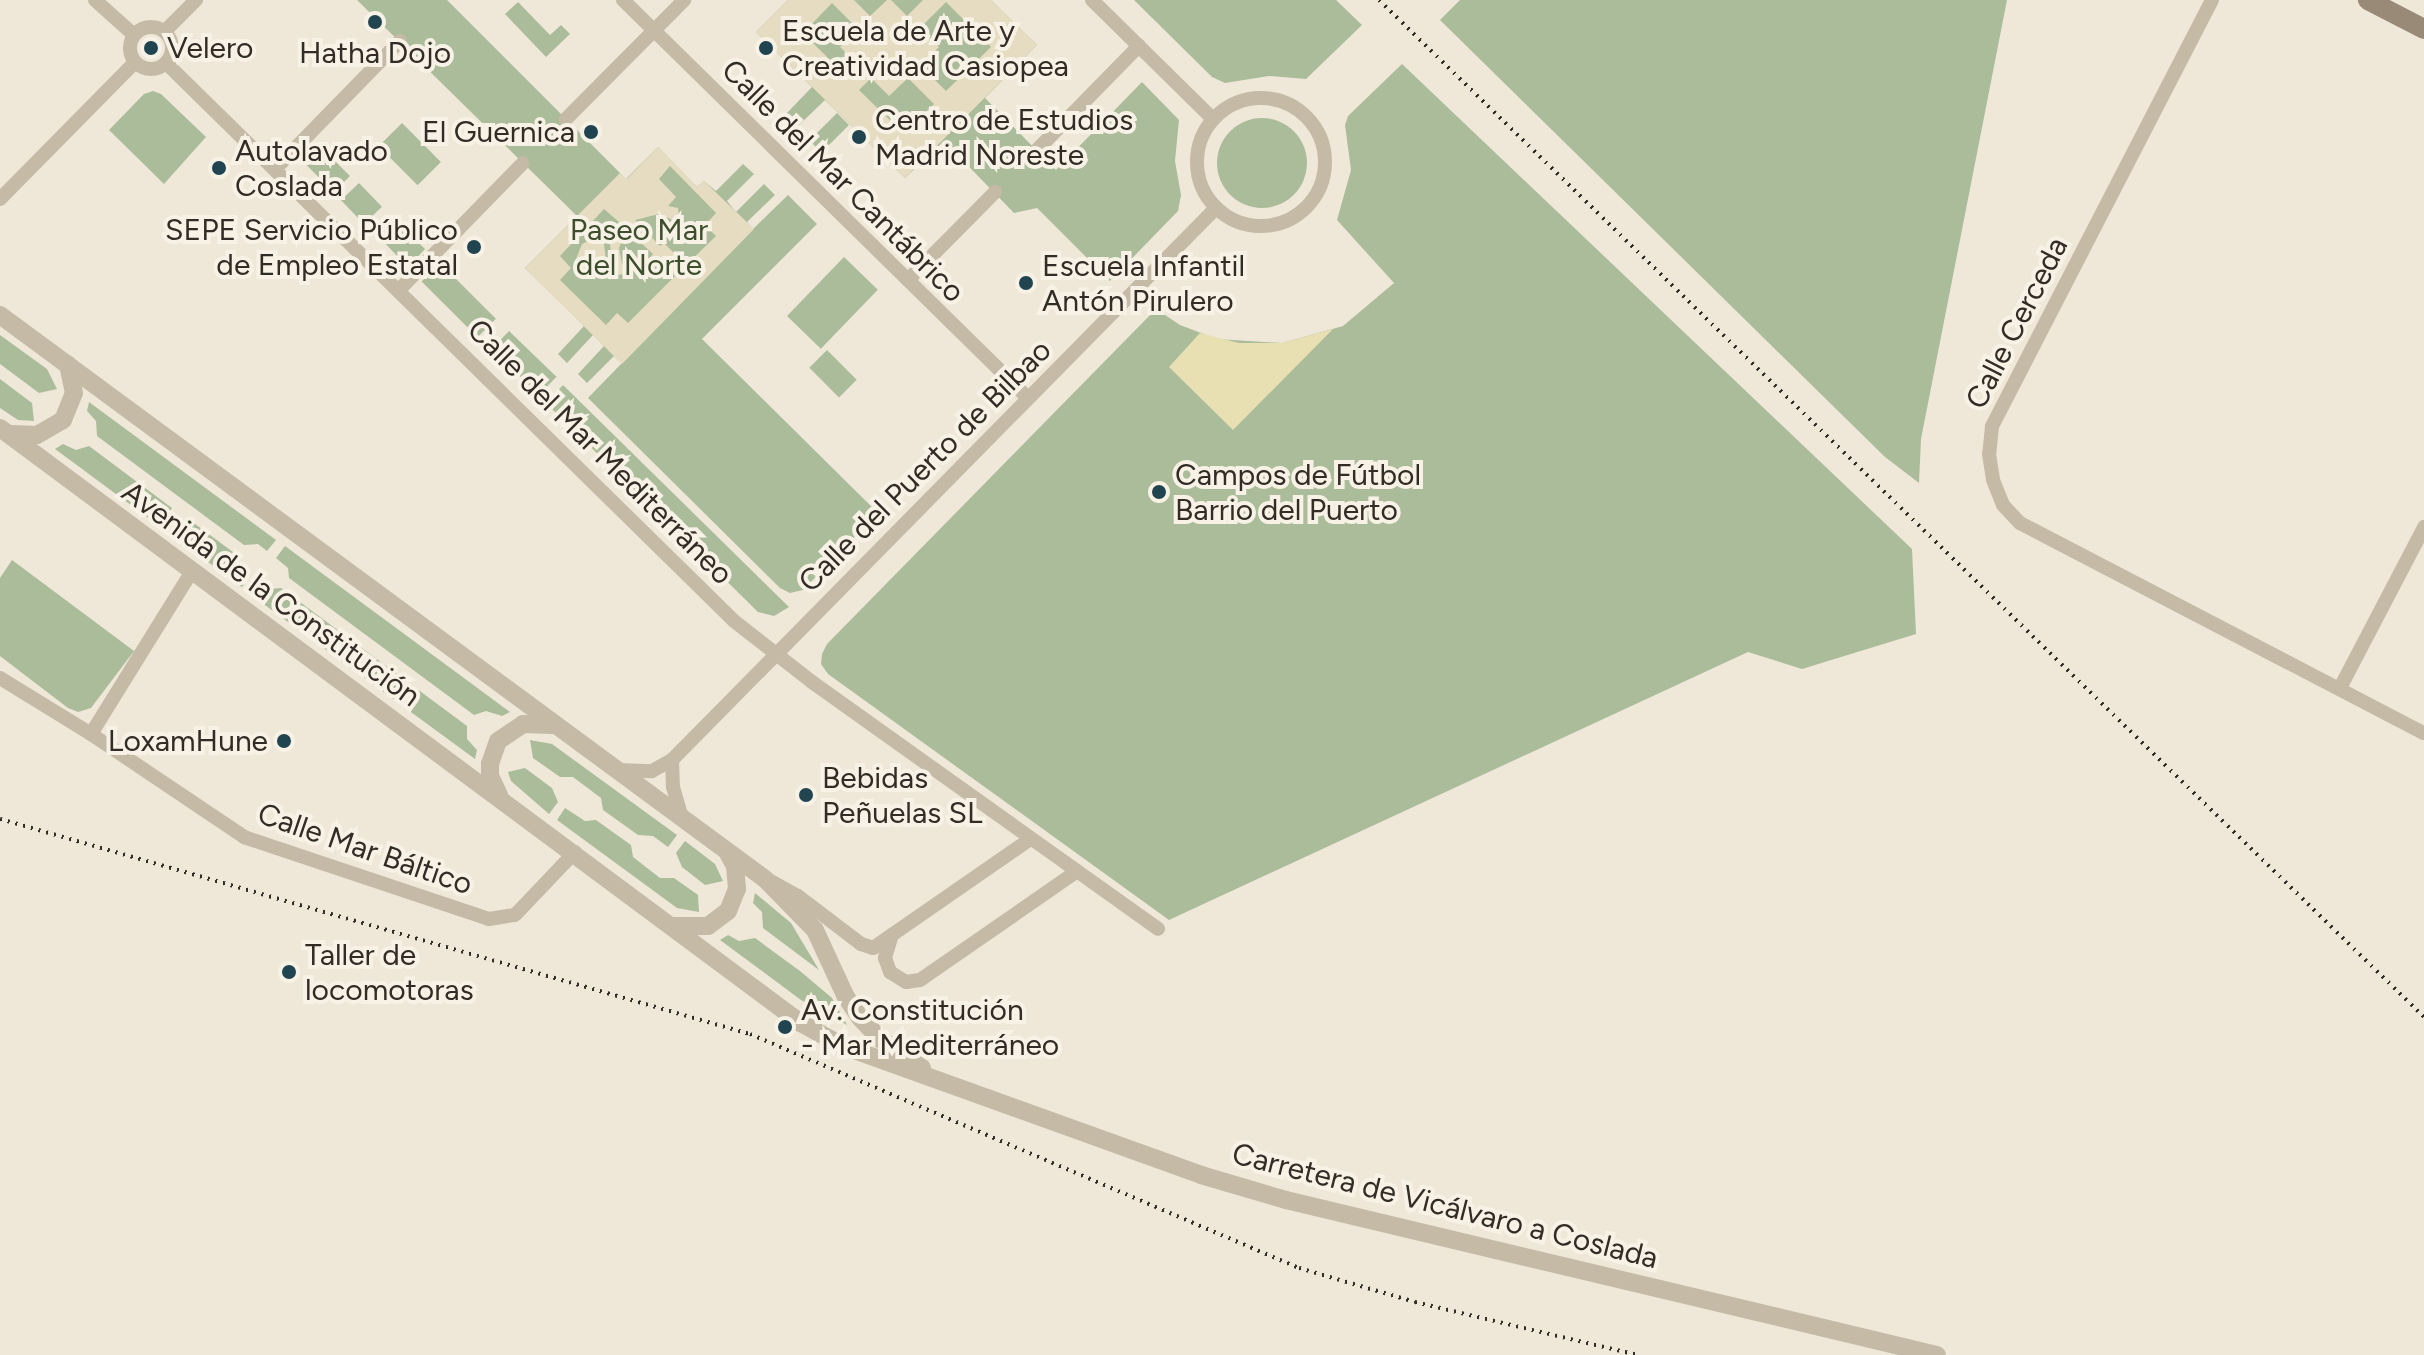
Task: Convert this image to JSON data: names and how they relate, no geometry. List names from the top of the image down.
{
  "streets": {
    "street": [
      "Calle del Mar Cantábrico",
      "Calle Cerceda",
      "Calle del Mar Mediterráneo",
      "Calle del Puerto de Bilbao",
      "Avenida de la Constitución",
      "Calle Mar Báltico",
      "Carretera de Vicálvaro a Coslada"
    ]
  },
  "crossings": [
    ["Calle del Mar Cantábrico", "Calle del Puerto de Bilbao"],
    ["Calle del Mar Mediterráneo", "Calle del Puerto de Bilbao"],
    ["Calle del Puerto de Bilbao", "Avenida de la Constitución"],
    ["Avenida de la Constitución", "Calle Mar Báltico"],
    ["Avenida de la Constitución", "Carretera de Vicálvaro a Coslada"]
  ],
  "parks": ["Paseo Mar del Norte"],
  "places": [
    "Hatha Dojo",
    "Velero",
    "Escuela de Arte y Creatividad Casiopea",
    "El Guernica",
    "Centro de Estudios Madrid Noreste",
    "Autolavado Coslada",
    "SEPE Servicio Público de Empleo Estatal",
    "Escuela Infantil Antón Pirulero",
    "Campos de Fútbol Barrio del Puerto",
    "LoxamHune",
    "Bebidas Peñuelas SL",
    "Taller de locomotoras",
    "Av. Constitución - Mar Mediterráneo"
  ]
}
